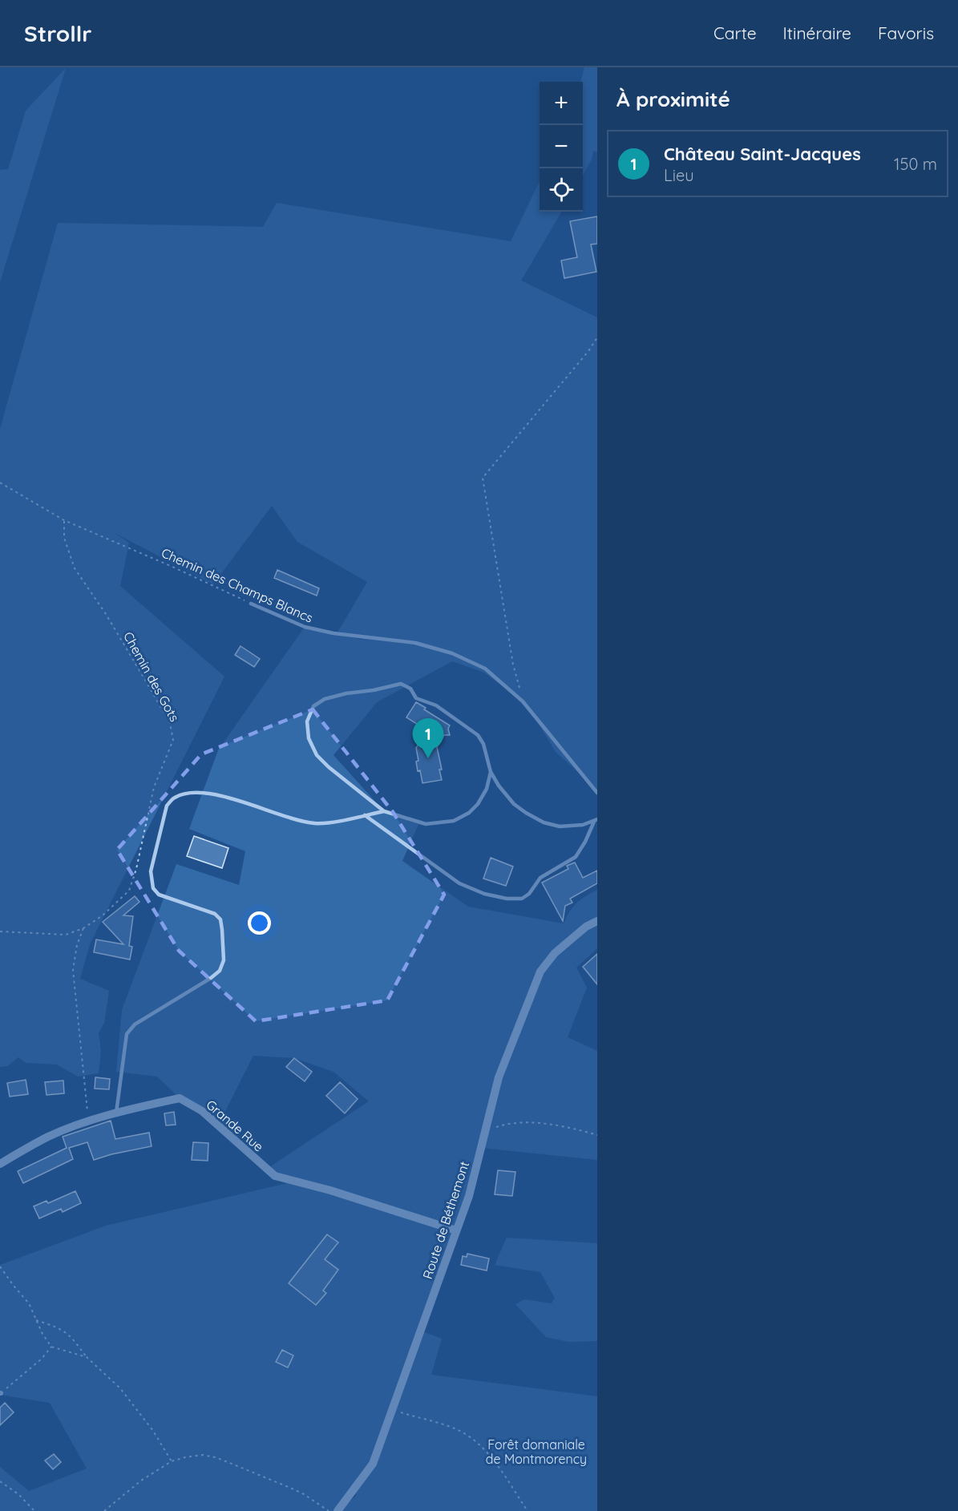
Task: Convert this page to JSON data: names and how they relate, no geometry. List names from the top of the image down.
{
  "streets": {
    "street": ["Grande Rue", "Route de Béthemont"],
    "lane": ["Chemin des Champs Blancs"],
    "path": ["Chemin des Gots"]
  },
  "crossings": [
    ["Chemin des Champs Blancs", "Chemin des Gots"],
    ["Grande Rue", "Route de Béthemont"]
  ],
  "parks": ["Forêt domaniale de Montmorency"],
  "page": {
    "header": "Strollr",
    "nav": ["Carte", "Itinéraire", "Favoris"],
    "heading": "À proximité",
    "map_buttons": ["+", "−"],
    "list": [
      {
        "mark": "1",
        "name": "Château Saint-Jacques",
        "note": "Lieu",
        "value": "150 m"
      }
    ],
    "pins": "1"
  }
}
